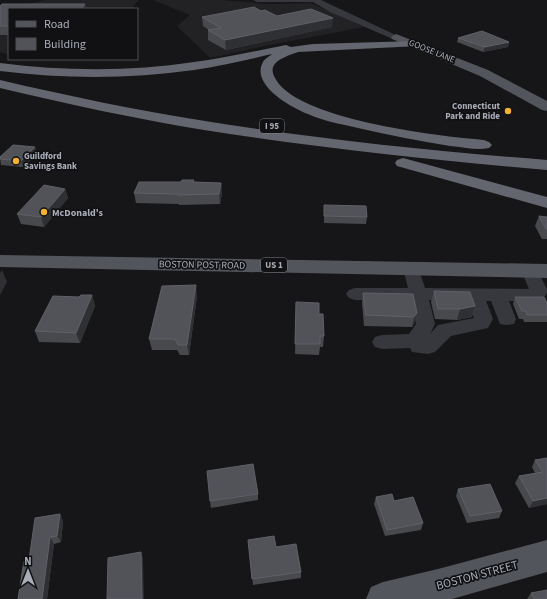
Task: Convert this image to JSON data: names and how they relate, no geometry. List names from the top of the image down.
{
  "streets": {
    "highway": ["I 95"],
    "main road": [
      "GOOSE LANE",
      "BOSTON POST ROAD",
      "US 1",
      "BOSTON STREET"
    ]
  },
  "places": ["Connecticut Park and Ride", "Guildford Savings Bank", "McDonald's"],
  "legend": ["Road", "Building"],
  "north": "top"
}
